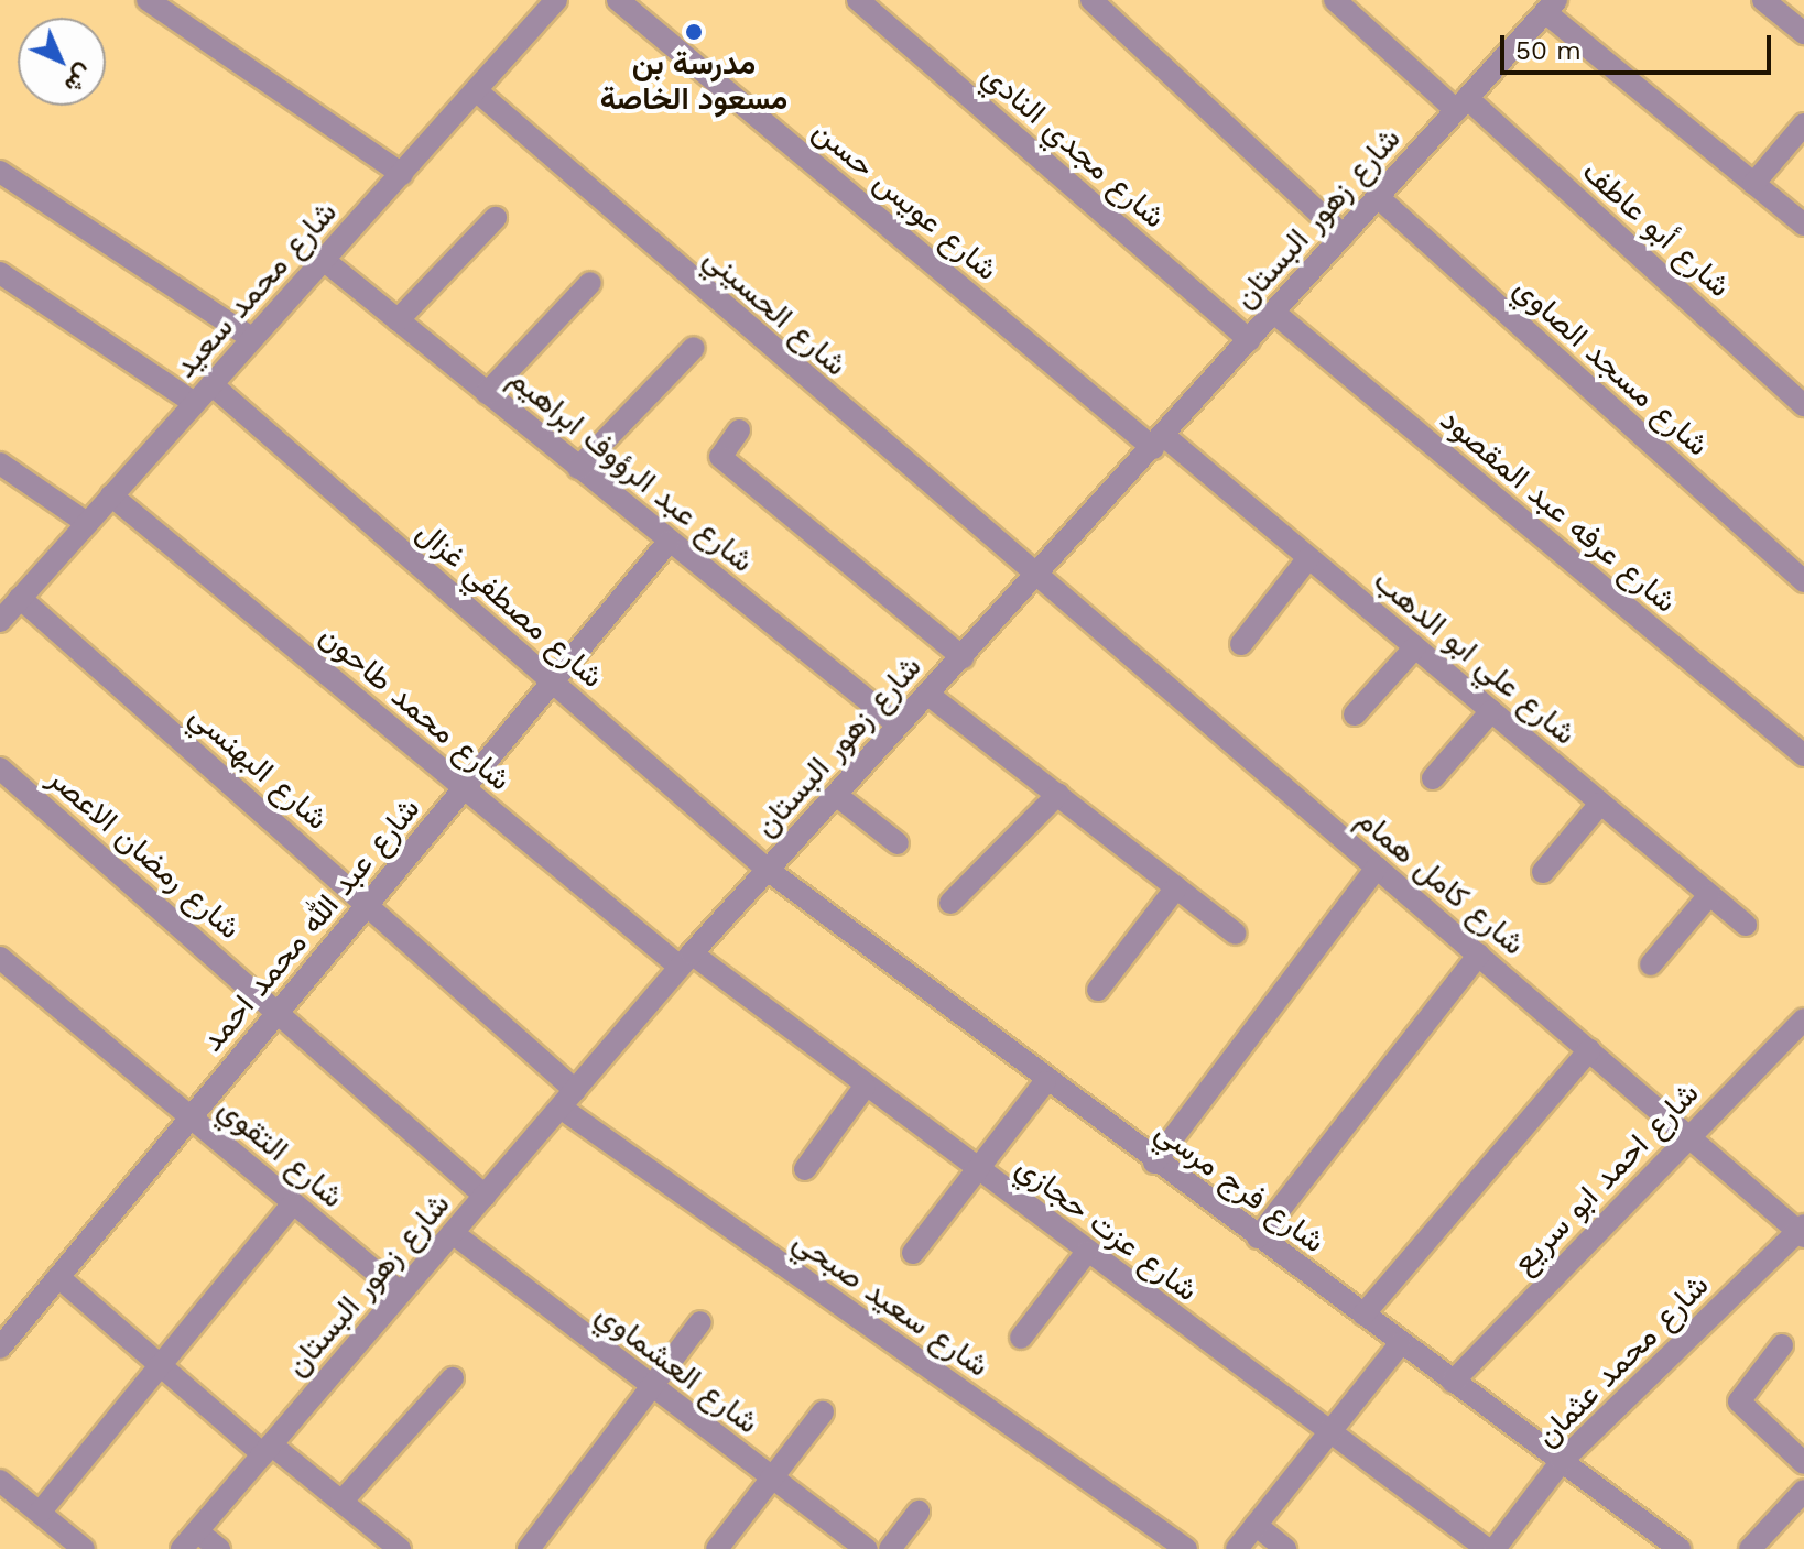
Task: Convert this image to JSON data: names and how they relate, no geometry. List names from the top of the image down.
{
  "streets": {
    "street": [
      "شارع مجدي النادي",
      "شارع عويس حسن",
      "شارع زهور البستان",
      "شارع أبو عاطف",
      "شارع محمد سعيد",
      "شارع الحسيني",
      "شارع مسجد الصاوي",
      "شارع عبد الرؤوف ابراهيم",
      "شارع عرفه عبد المقصود",
      "شارع مصطفي غزال",
      "شارع علي ابو الدهب",
      "شارع محمد طاحون",
      "شارع البهنسي",
      "شارع رمضان الاعصر",
      "شارع كامل همام",
      "شارع عبد الله محمد احمد",
      "شارع التقوي",
      "شارع احمد ابو سريع",
      "شارع فرج مرسي",
      "شارع عزت حجازي",
      "شارع سعيد صبحي",
      "شارع محمد عثمان",
      "شارع العشماوي"
    ]
  },
  "crossings": [
    ["شارع مجدي النادي", "شارع زهور البستان"],
    ["شارع عويس حسن", "شارع زهور البستان"],
    ["شارع عويس حسن", "شارع علي ابو الدهب"],
    ["شارع زهور البستان", "شارع أبو عاطف"],
    ["شارع زهور البستان", "شارع الحسيني"],
    ["شارع زهور البستان", "شارع مسجد الصاوي"],
    ["شارع زهور البستان", "شارع عبد الرؤوف ابراهيم"],
    ["شارع زهور البستان", "شارع عرفه عبد المقصود"],
    ["شارع زهور البستان", "شارع مصطفي غزال"],
    ["شارع زهور البستان", "شارع علي ابو الدهب"],
    ["شارع زهور البستان", "شارع محمد طاحون"],
    ["شارع زهور البستان", "شارع البهنسي"],
    ["شارع زهور البستان", "شارع رمضان الاعصر"],
    ["شارع زهور البستان", "شارع كامل همام"],
    ["شارع زهور البستان", "شارع التقوي"],
    ["شارع زهور البستان", "شارع فرج مرسي"],
    ["شارع زهور البستان", "شارع عزت حجازي"],
    ["شارع زهور البستان", "شارع سعيد صبحي"],
    ["شارع زهور البستان", "شارع العشماوي"],
    ["شارع محمد سعيد", "شارع الحسيني"],
    ["شارع محمد سعيد", "شارع عبد الرؤوف ابراهيم"],
    ["شارع محمد سعيد", "شارع مصطفي غزال"],
    ["شارع محمد سعيد", "شارع محمد طاحون"],
    ["شارع محمد سعيد", "شارع البهنسي"],
    ["شارع الحسيني", "شارع كامل همام"],
    ["شارع عبد الرؤوف ابراهيم", "شارع عبد الله محمد احمد"],
    ["شارع مصطفي غزال", "شارع عبد الله محمد احمد"],
    ["شارع مصطفي غزال", "شارع فرج مرسي"],
    ["شارع محمد طاحون", "شارع عبد الله محمد احمد"],
    ["شارع محمد طاحون", "شارع عزت حجازي"],
    ["شارع البهنسي", "شارع عبد الله محمد احمد"],
    ["شارع البهنسي", "شارع سعيد صبحي"],
    ["شارع رمضان الاعصر", "شارع عبد الله محمد احمد"],
    ["شارع كامل همام", "شارع احمد ابو سريع"],
    ["شارع كامل همام", "شارع محمد عثمان"],
    ["شارع عبد الله محمد احمد", "شارع التقوي"],
    ["شارع احمد ابو سريع", "شارع فرج مرسي"],
    ["شارع فرج مرسي", "شارع محمد عثمان"]
  ],
  "places": ["مدرسة بن مسعود الخاصة"],
  "scale_bar": "50 m",
  "north": "bottom right"
}
